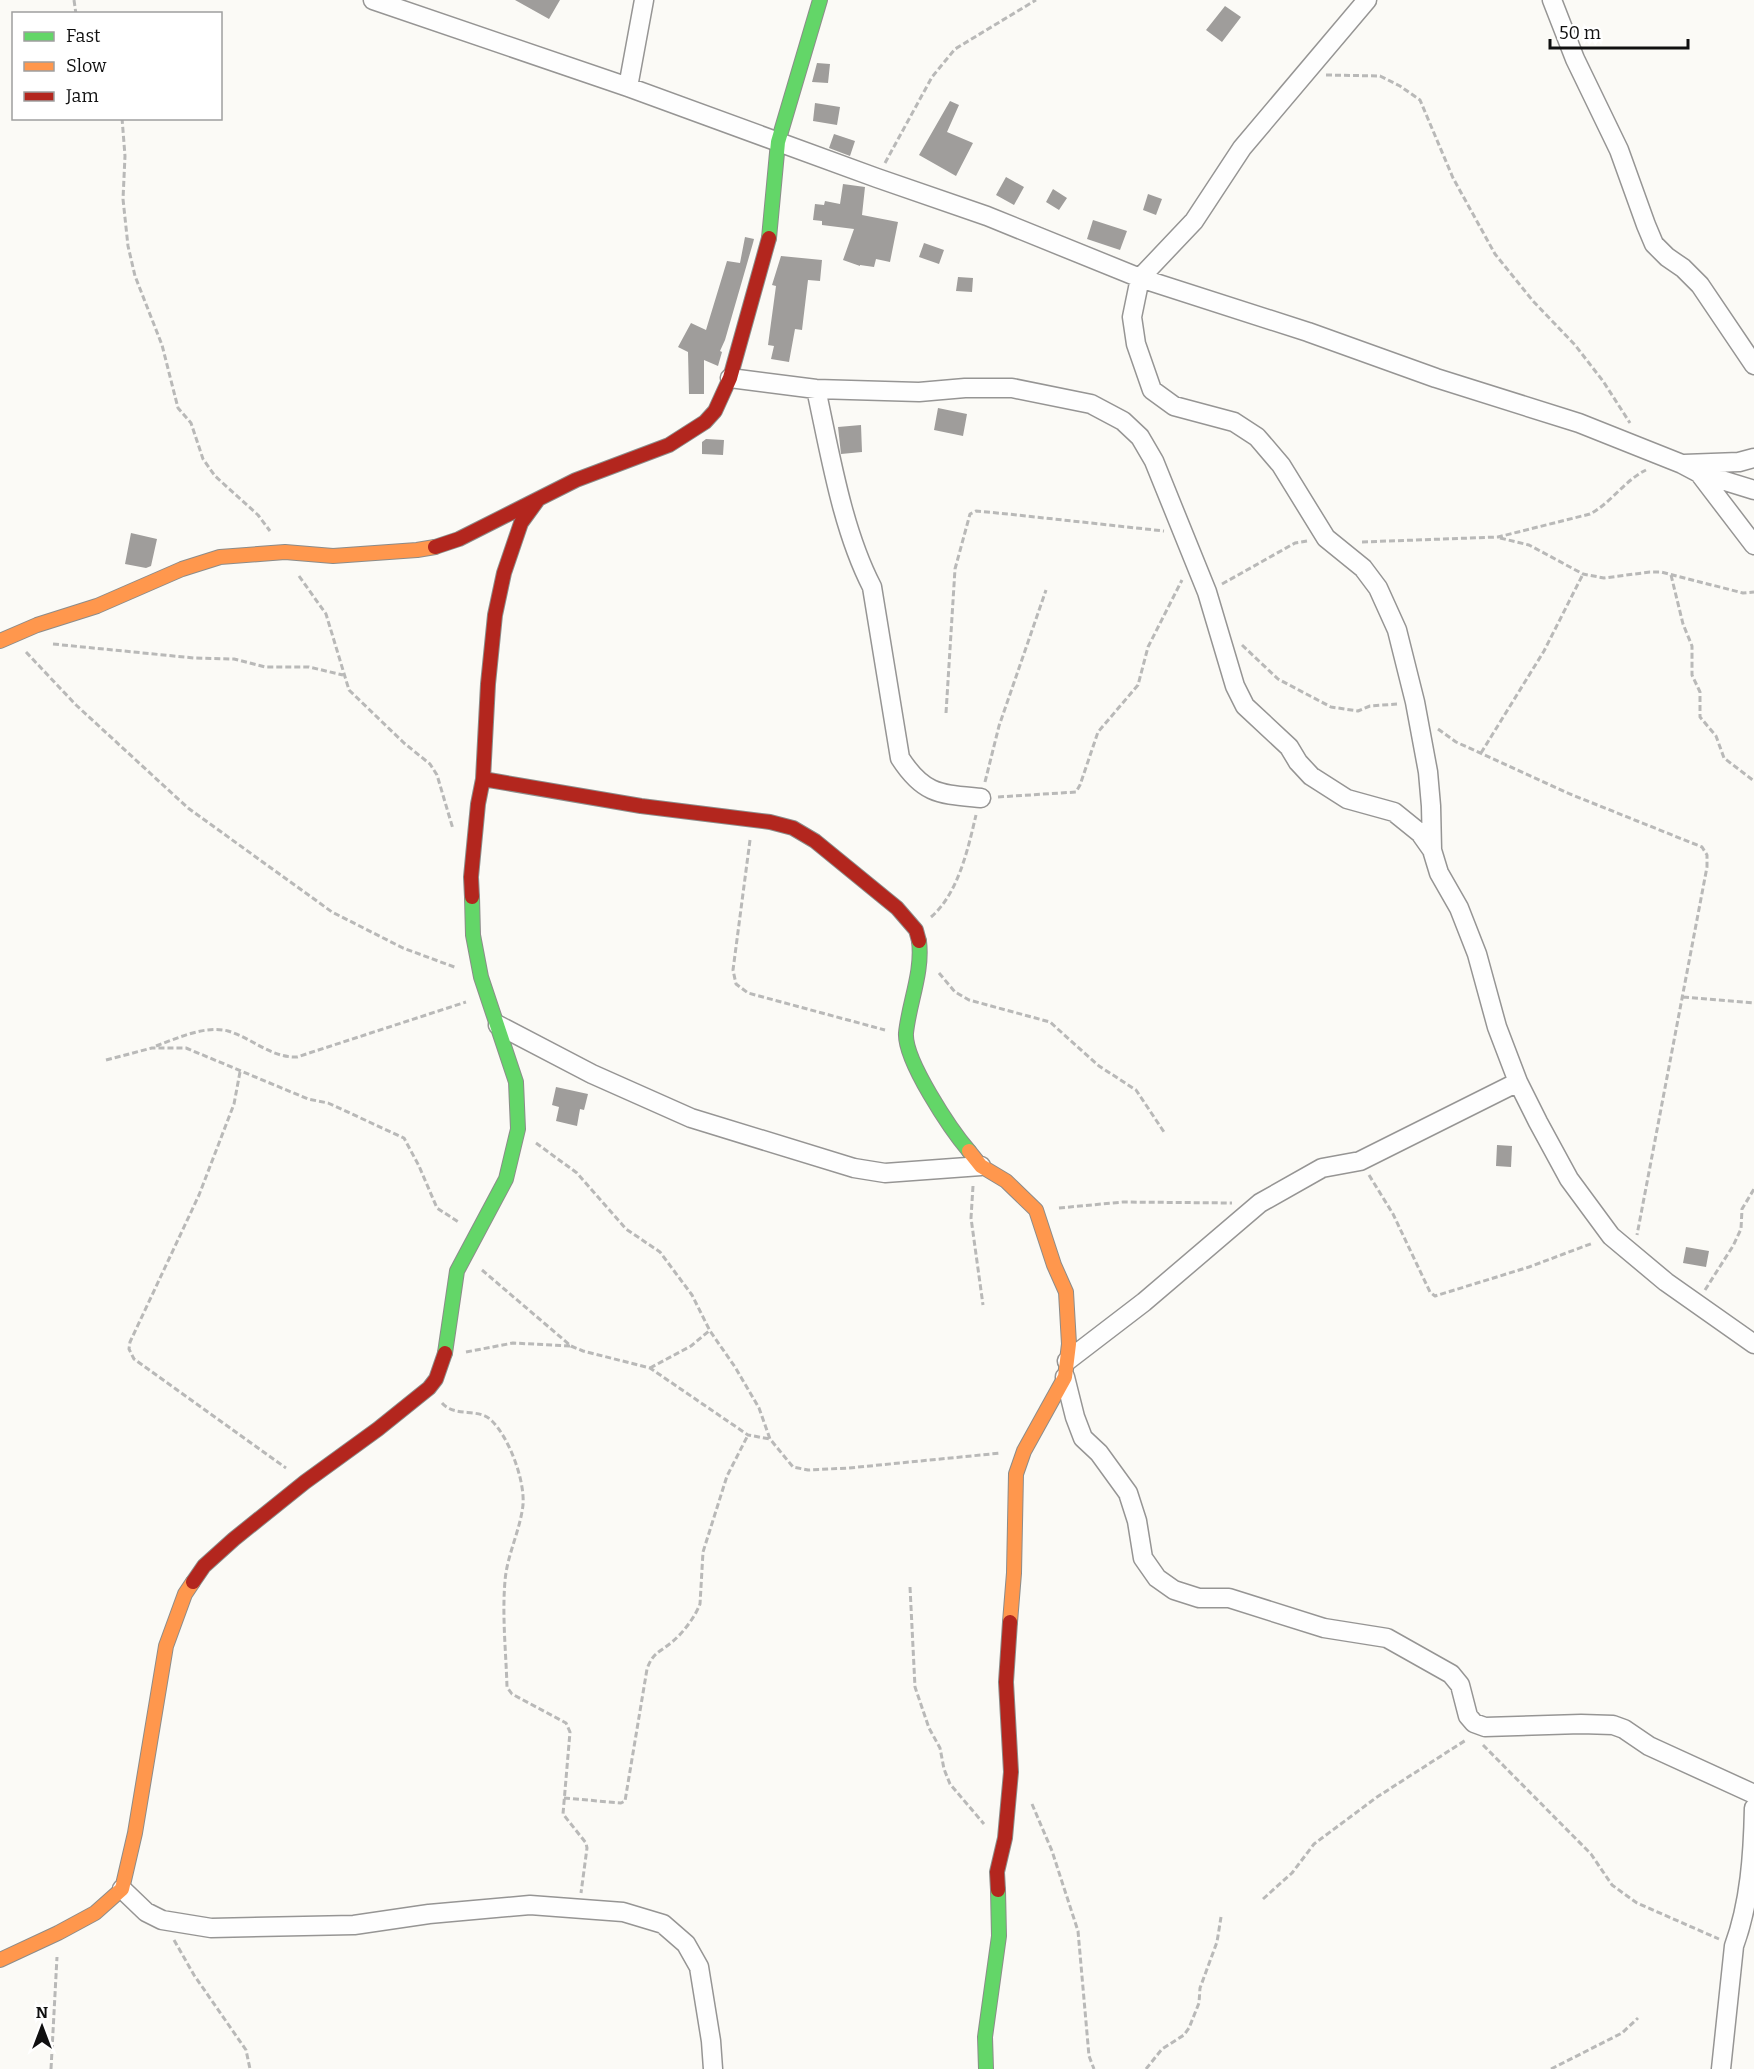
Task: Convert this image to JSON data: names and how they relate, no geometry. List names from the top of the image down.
{
  "legend": ["Fast", "Slow", "Jam"],
  "scale_bar": "50 m",
  "north": "top"
}
